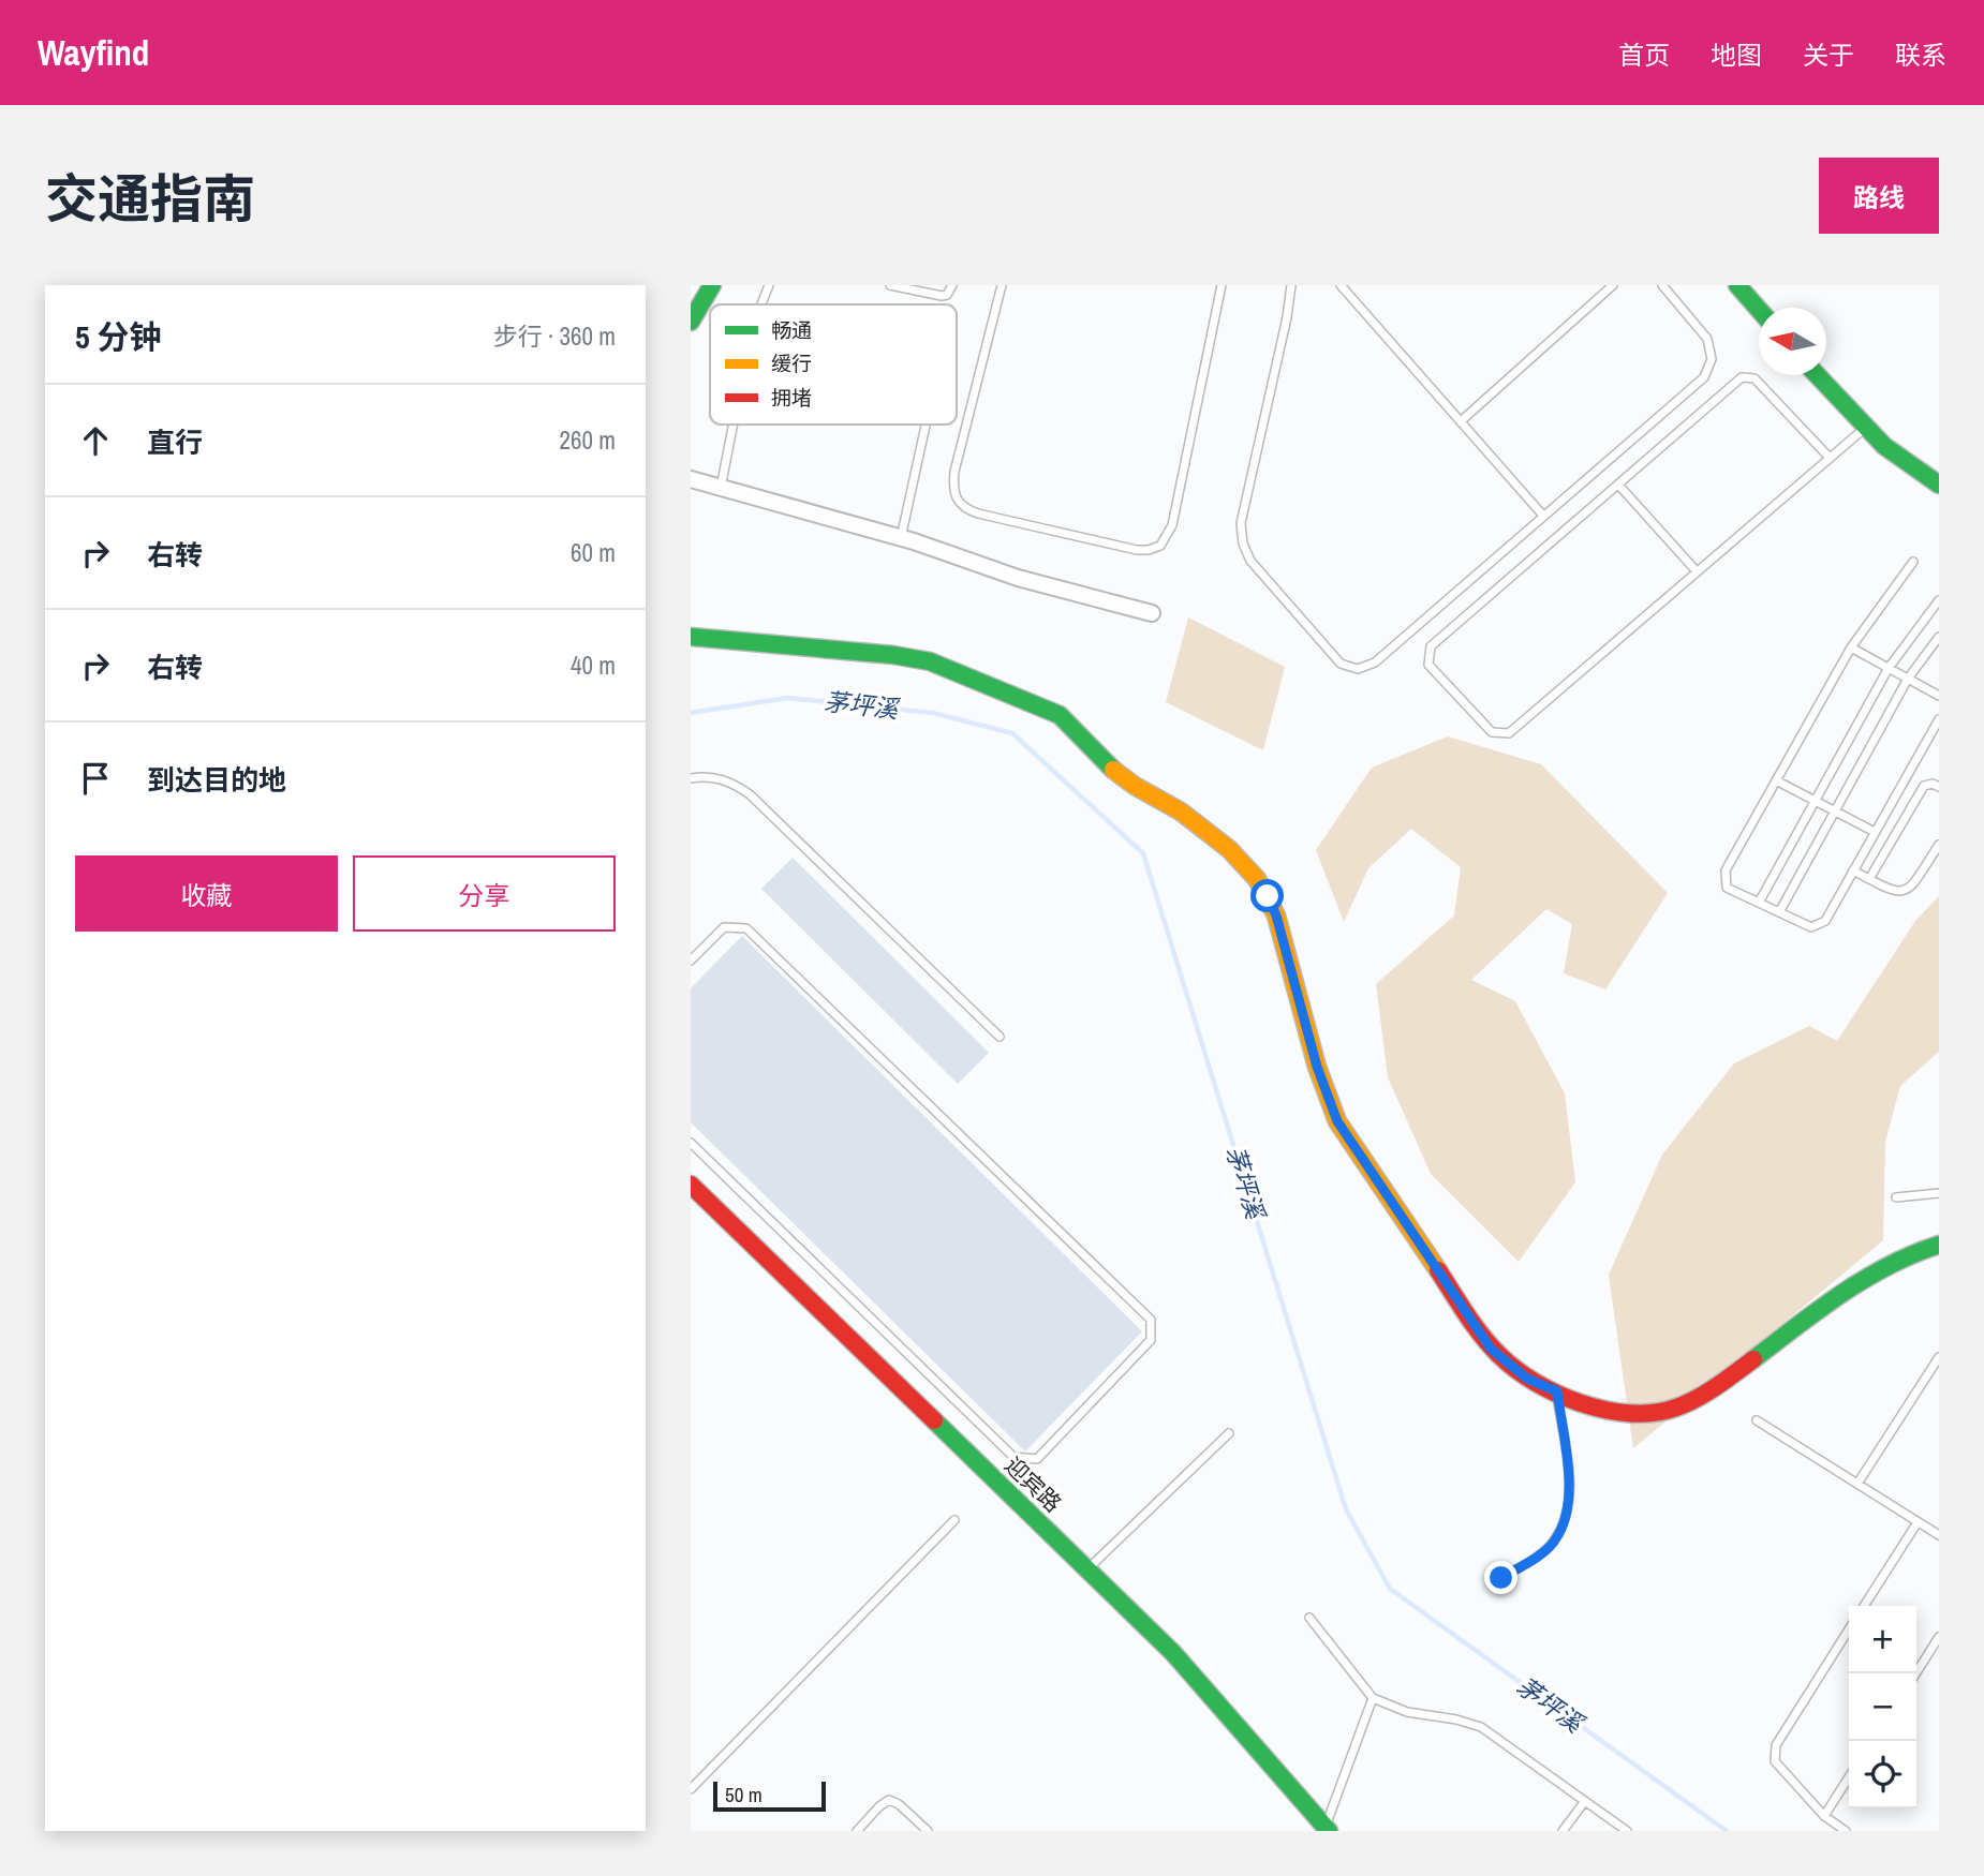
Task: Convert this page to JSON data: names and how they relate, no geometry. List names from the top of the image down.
{
  "streets": {
    "main road": ["迎宾路"]
  },
  "water": ["茅坪溪"],
  "legend": ["畅通", "缓行", "拥堵"],
  "scale_bar": "50 m",
  "north": "left",
  "page": {
    "header": "Wayfind",
    "nav": [
      "首页",
      "地图",
      "关于",
      "联系"
    ],
    "title": "交通指南",
    "buttons": [
      "路线",
      ["收藏", "分享"]
    ],
    "heading": ["5 分钟", "步行 · 360 m"],
    "list": [
      ["直行", "260 m"],
      ["右转", "60 m"],
      ["右转", "40 m"],
      "到达目的地"
    ],
    "map_buttons": ["+", "−"],
    "scale": "50 m"
  }
}
